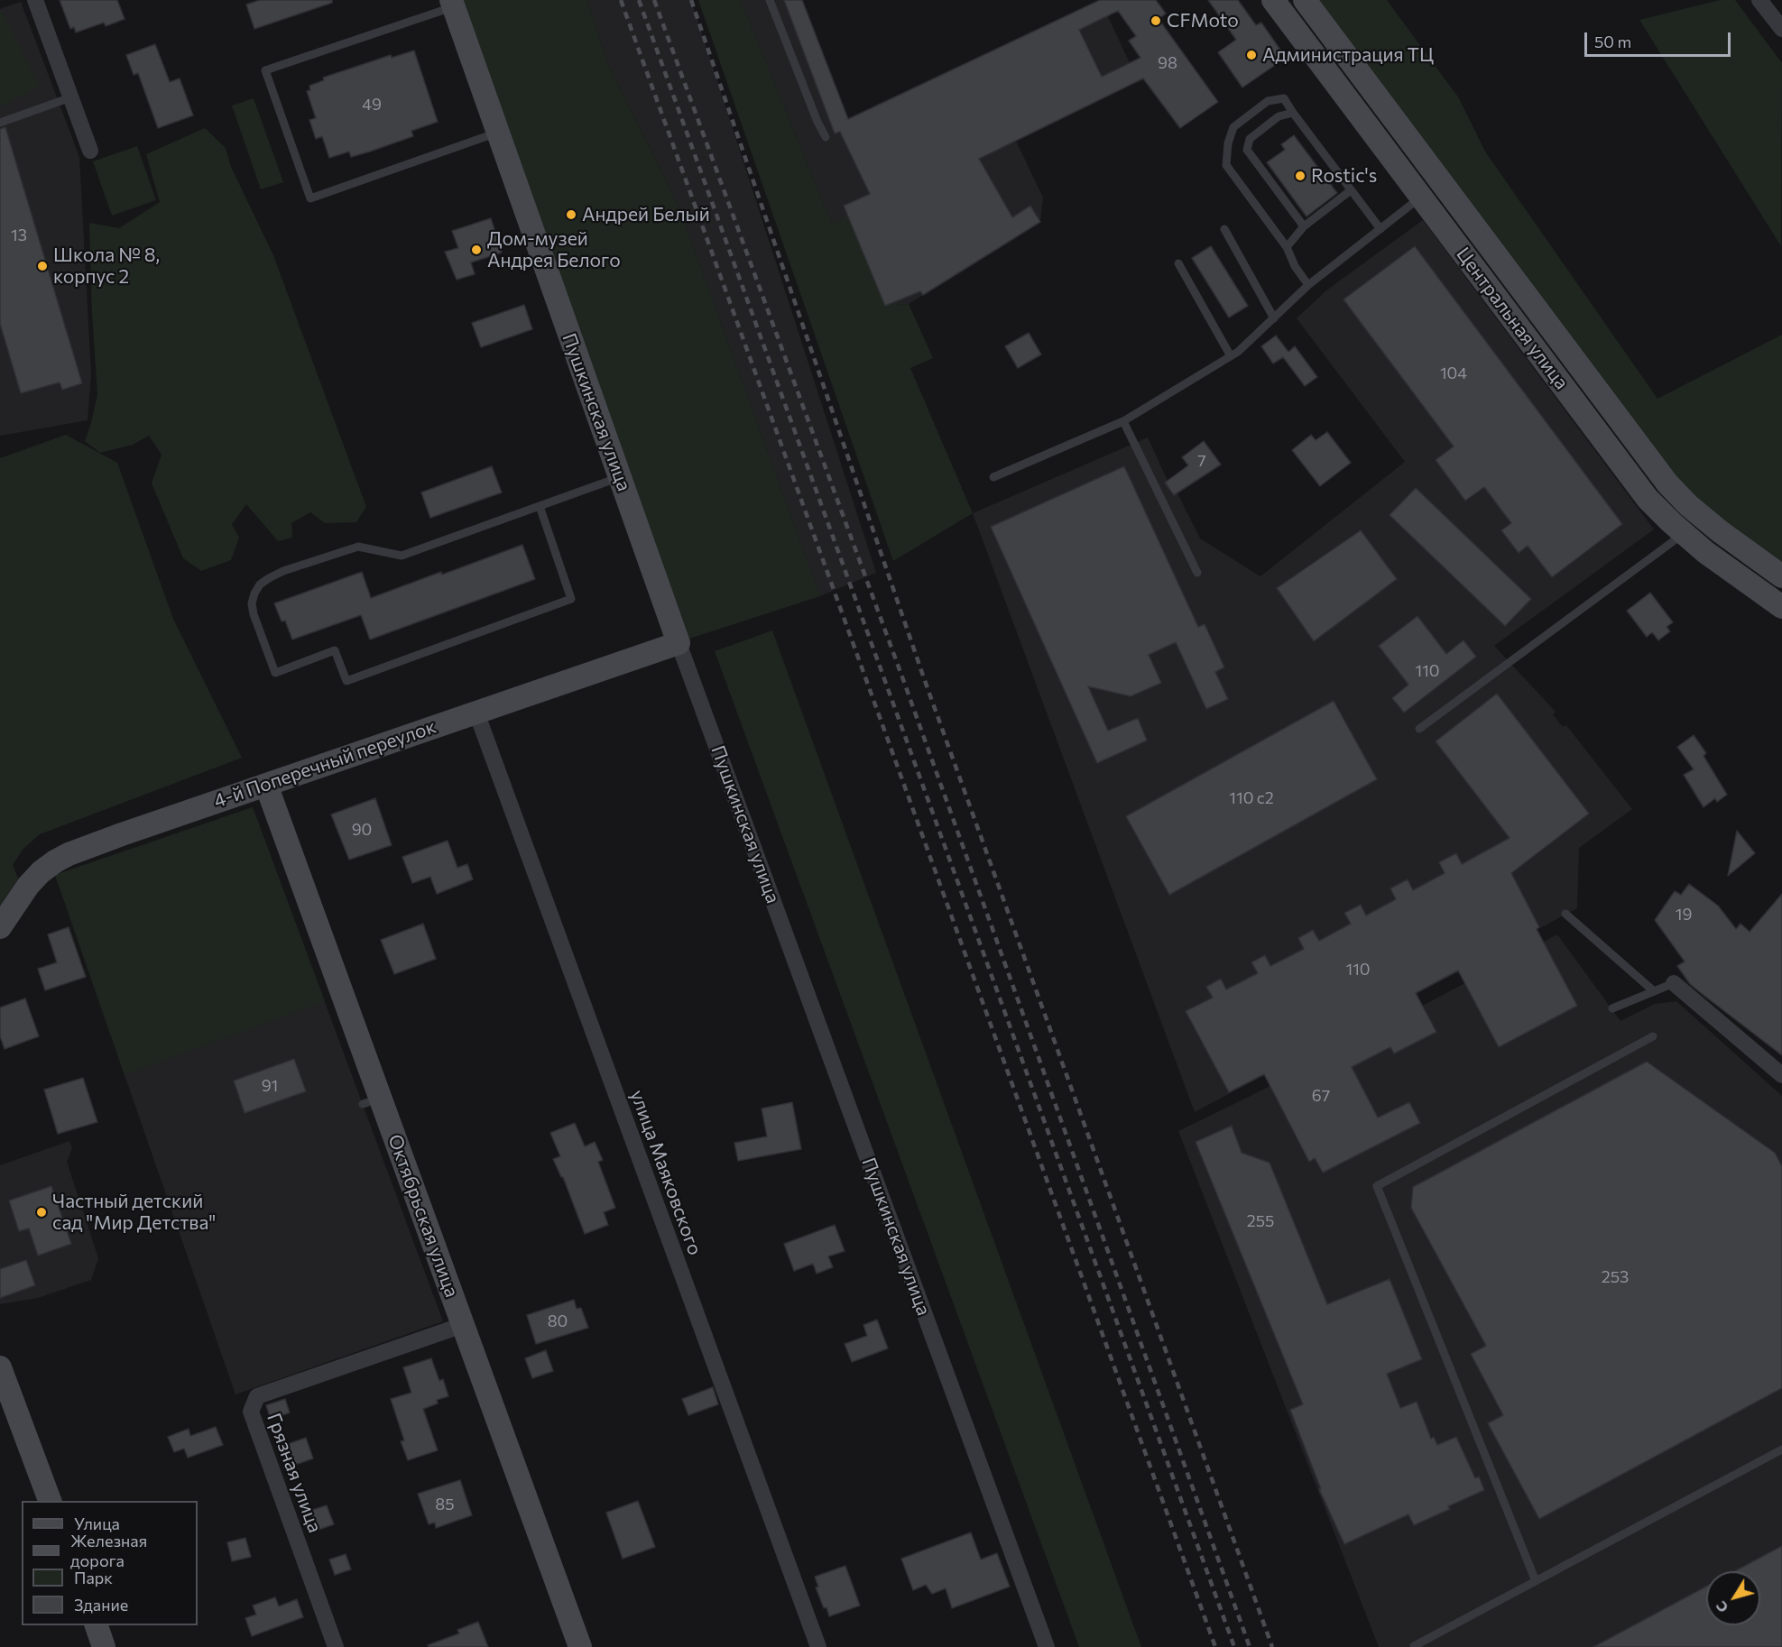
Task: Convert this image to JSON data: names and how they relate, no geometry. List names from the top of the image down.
{
  "streets": {
    "street": [
      "Центральная улица",
      "Пушкинская улица",
      "4-й Поперечный переулок",
      "улица Маяковского",
      "Октябрьская улица",
      "Грязная улица"
    ]
  },
  "crossings": [
    ["Пушкинская улица", "4-й Поперечный переулок"],
    ["4-й Поперечный переулок", "улица Маяковского"],
    ["4-й Поперечный переулок", "Октябрьская улица"],
    ["Октябрьская улица", "Грязная улица"]
  ],
  "places": [
    "CFMoto",
    "Администрация ТЦ",
    "Rostic's",
    "Андрей Белый",
    "Дом-музей Андрея Белого",
    "Школа № 8, корпус 2",
    "Частный детский сад \"Мир Детства\""
  ],
  "house_numbers": [
    "98",
    "49",
    "13",
    "104",
    "7",
    "110",
    "110 с2",
    "90",
    "19",
    "110",
    "91",
    "67",
    "255",
    "253",
    "80",
    "85"
  ],
  "legend": [
    "Улица",
    "Железная дорога",
    "Парк",
    "Здание"
  ],
  "scale_bar": "50 m",
  "north": "bottom left"
}
